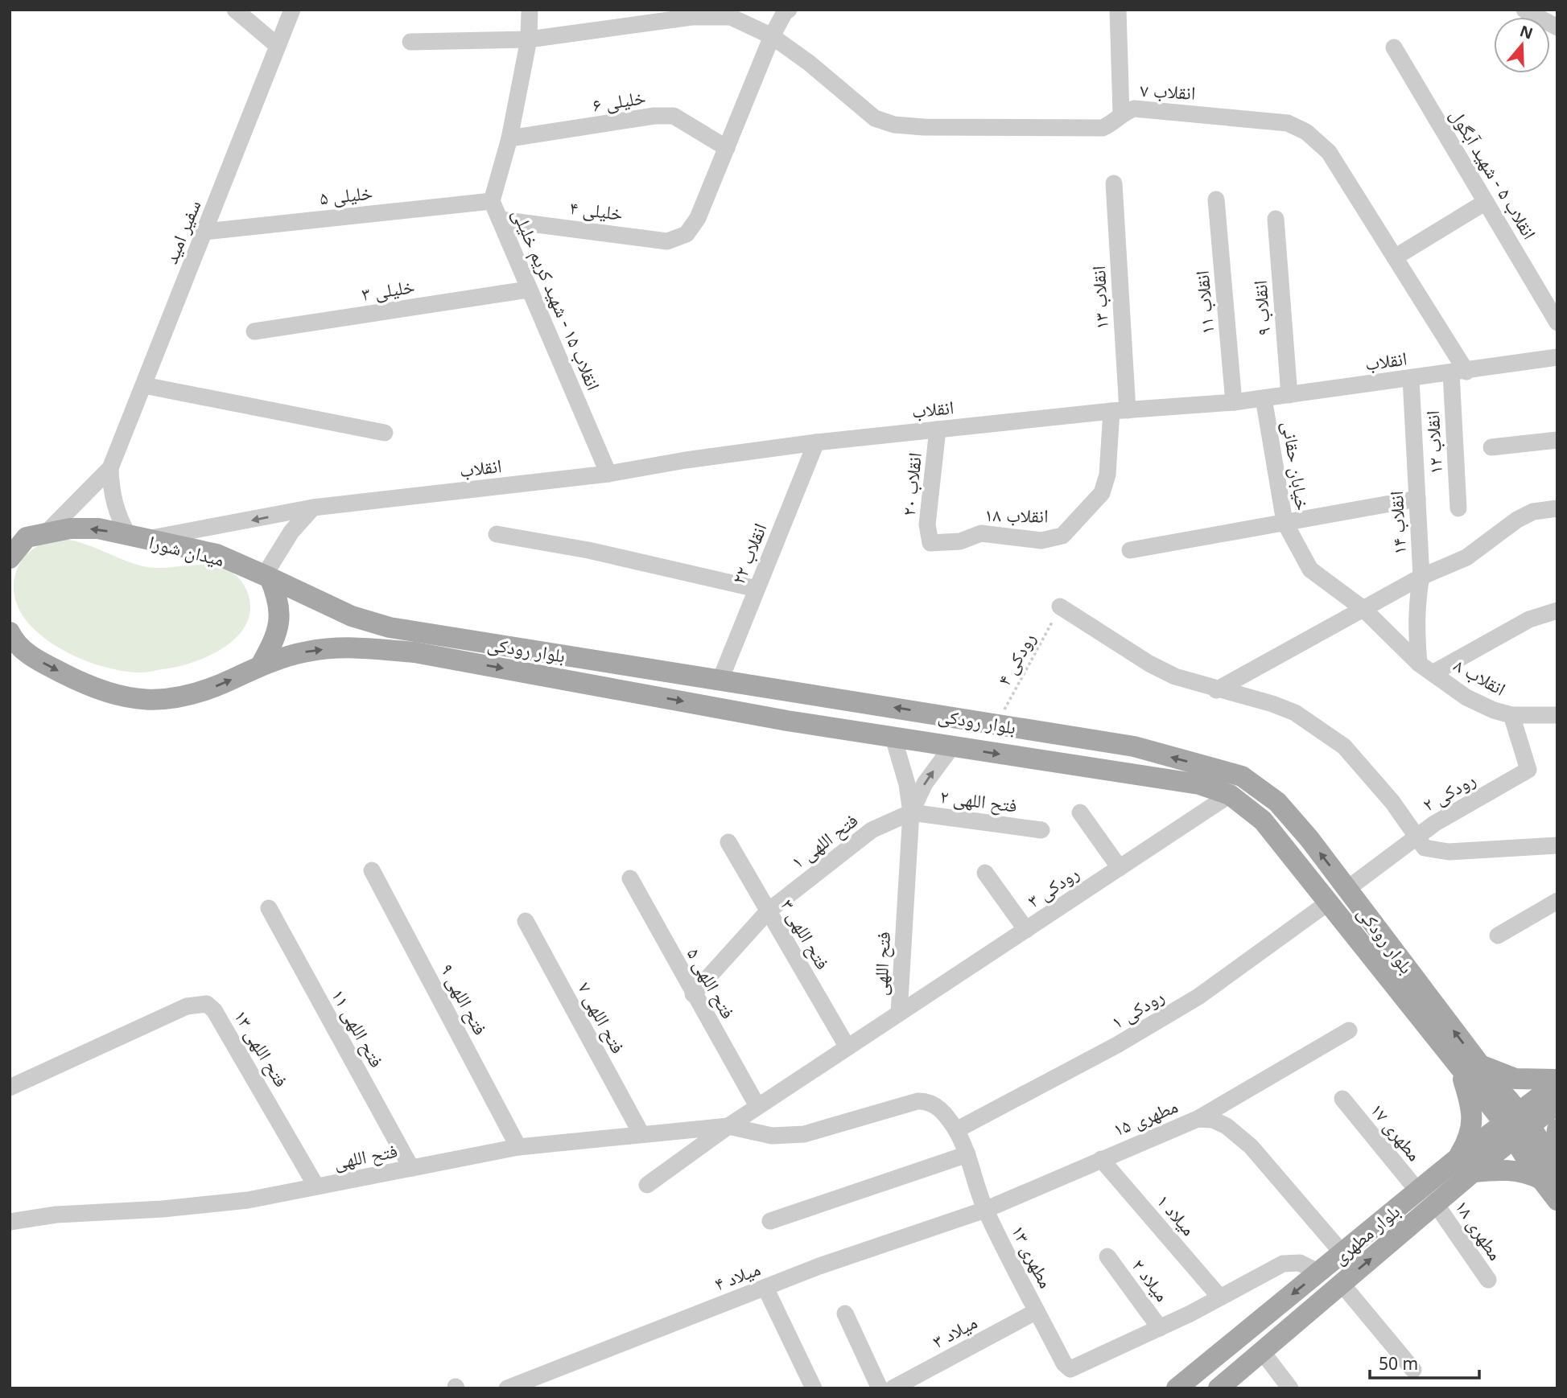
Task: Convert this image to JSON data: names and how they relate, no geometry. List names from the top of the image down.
{
  "streets": {
    "main road": ["میدان شورا", "بلوار رودکی", "بلوار مطهری"],
    "street": [
      "انقلاب ۷",
      "خلیلی ۶",
      "انقلاب ۵ - شهید آبگول",
      "خلیلی ۵",
      "خلیلی ۴",
      "سفیر امید",
      "خلیلی ۳",
      "انقلاب ۱۳",
      "انقلاب ۱۵ - شهید کریم خلیلی",
      "انقلاب ۱۱",
      "انقلاب ۹",
      "انقلاب",
      "انقلاب ۱۲",
      "خیابان حقانی",
      "انقلاب ۲۰",
      "انقلاب ۱۸",
      "انقلاب ۱۴",
      "انقلاب ۲۲",
      "انقلاب ۸",
      "رودکی ۲",
      "فتح اللهی ۲",
      "فتح اللهی ۱",
      "رودکی ۳",
      "فتح اللهی ۳",
      "فتح اللهی",
      "فتح اللهی ۵",
      "فتح اللهی ۹",
      "رودکی ۱",
      "فتح اللهی ۷",
      "فتح اللهی ۱۱",
      "فتح اللهی ۱۳",
      "مطهری ۱۵",
      "مطهری ۱۷",
      "میلاد ۱",
      "مطهری ۱۸",
      "مطهری ۱۳",
      "میلاد ۴",
      "میلاد ۲",
      "میلاد ۳"
    ],
    "path": ["رودکی ۴"]
  },
  "crossings": [
    ["انقلاب ۷", "انقلاب ۱۵ - شهید کریم خلیلی"],
    ["انقلاب ۷", "انقلاب"],
    ["انقلاب ۷", "انقلاب ۱۲"],
    ["خلیلی ۶", "خلیلی ۴"],
    ["خلیلی ۶", "انقلاب ۱۵ - شهید کریم خلیلی"],
    ["خلیلی ۵", "سفیر امید"],
    ["خلیلی ۵", "انقلاب ۱۵ - شهید کریم خلیلی"],
    ["خلیلی ۴", "انقلاب ۱۵ - شهید کریم خلیلی"],
    ["سفیر امید", "انقلاب"],
    ["سفیر امید", "میدان شورا"],
    ["خلیلی ۳", "انقلاب ۱۵ - شهید کریم خلیلی"],
    ["انقلاب ۱۳", "انقلاب"],
    ["انقلاب ۱۳", "انقلاب ۱۸"],
    ["انقلاب ۱۵ - شهید کریم خلیلی", "انقلاب"],
    ["انقلاب ۱۱", "انقلاب"],
    ["انقلاب ۹", "انقلاب"],
    ["انقلاب", "انقلاب ۱۲"],
    ["انقلاب", "خیابان حقانی"],
    ["انقلاب", "انقلاب ۲۰"],
    ["انقلاب", "انقلاب ۱۸"],
    ["انقلاب", "انقلاب ۱۴"],
    ["انقلاب", "میدان شورا"],
    ["انقلاب", "انقلاب ۲۲"],
    ["خیابان حقانی", "انقلاب ۱۴"],
    ["خیابان حقانی", "انقلاب ۸"],
    ["انقلاب ۲۰", "انقلاب ۱۸"],
    ["انقلاب ۱۴", "انقلاب ۸"],
    ["میدان شورا", "بلوار رودکی"],
    ["انقلاب ۲۲", "بلوار رودکی"],
    ["بلوار رودکی", "رودکی ۴"],
    ["بلوار رودکی", "رودکی ۲"],
    ["بلوار رودکی", "رودکی ۳"],
    ["بلوار رودکی", "رودکی ۱"],
    ["بلوار رودکی", "بلوار مطهری"],
    ["انقلاب ۸", "رودکی ۲"],
    ["فتح اللهی ۲", "فتح اللهی ۱"],
    ["فتح اللهی ۲", "فتح اللهی"],
    ["فتح اللهی ۱", "فتح اللهی ۳"],
    ["فتح اللهی ۱", "فتح اللهی"],
    ["فتح اللهی ۱", "فتح اللهی ۵"],
    ["رودکی ۳", "فتح اللهی"],
    ["فتح اللهی ۳", "فتح اللهی"],
    ["فتح اللهی", "فتح اللهی ۵"],
    ["فتح اللهی", "فتح اللهی ۹"],
    ["فتح اللهی", "فتح اللهی ۷"],
    ["فتح اللهی", "فتح اللهی ۱۱"],
    ["فتح اللهی", "فتح اللهی ۱۳"],
    ["فتح اللهی", "مطهری ۱۳"],
    ["رودکی ۱", "مطهری ۱۳"],
    ["مطهری ۱۵", "میلاد ۱"],
    ["مطهری ۱۵", "بلوار مطهری"],
    ["مطهری ۱۵", "مطهری ۱۳"],
    ["مطهری ۱۵", "میلاد ۴"],
    ["مطهری ۱۷", "بلوار مطهری"],
    ["میلاد ۱", "مطهری ۱۳"],
    ["مطهری ۱۸", "بلوار مطهری"],
    ["بلوار مطهری", "مطهری ۱۳"],
    ["مطهری ۱۳", "میلاد ۴"],
    ["مطهری ۱۳", "میلاد ۲"],
    ["مطهری ۱۳", "میلاد ۳"]
  ],
  "scale_bar": "50 m",
  "north": "top"
}
